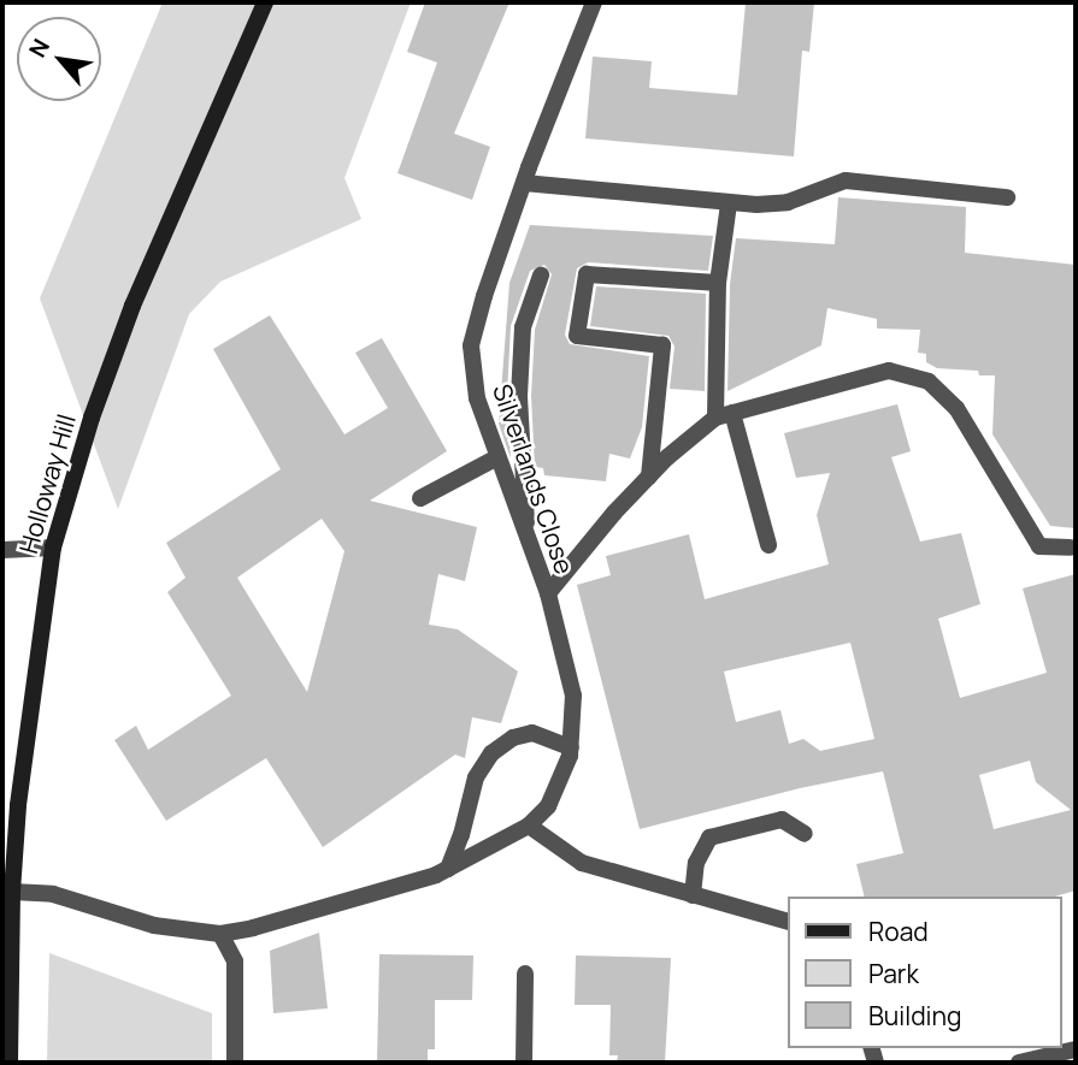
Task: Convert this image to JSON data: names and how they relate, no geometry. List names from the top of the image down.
{
  "streets": {
    "main road": ["Holloway Hill"],
    "street": ["Silverlands Close"]
  },
  "legend": ["Road", "Park", "Building"],
  "north": "top left"
}
